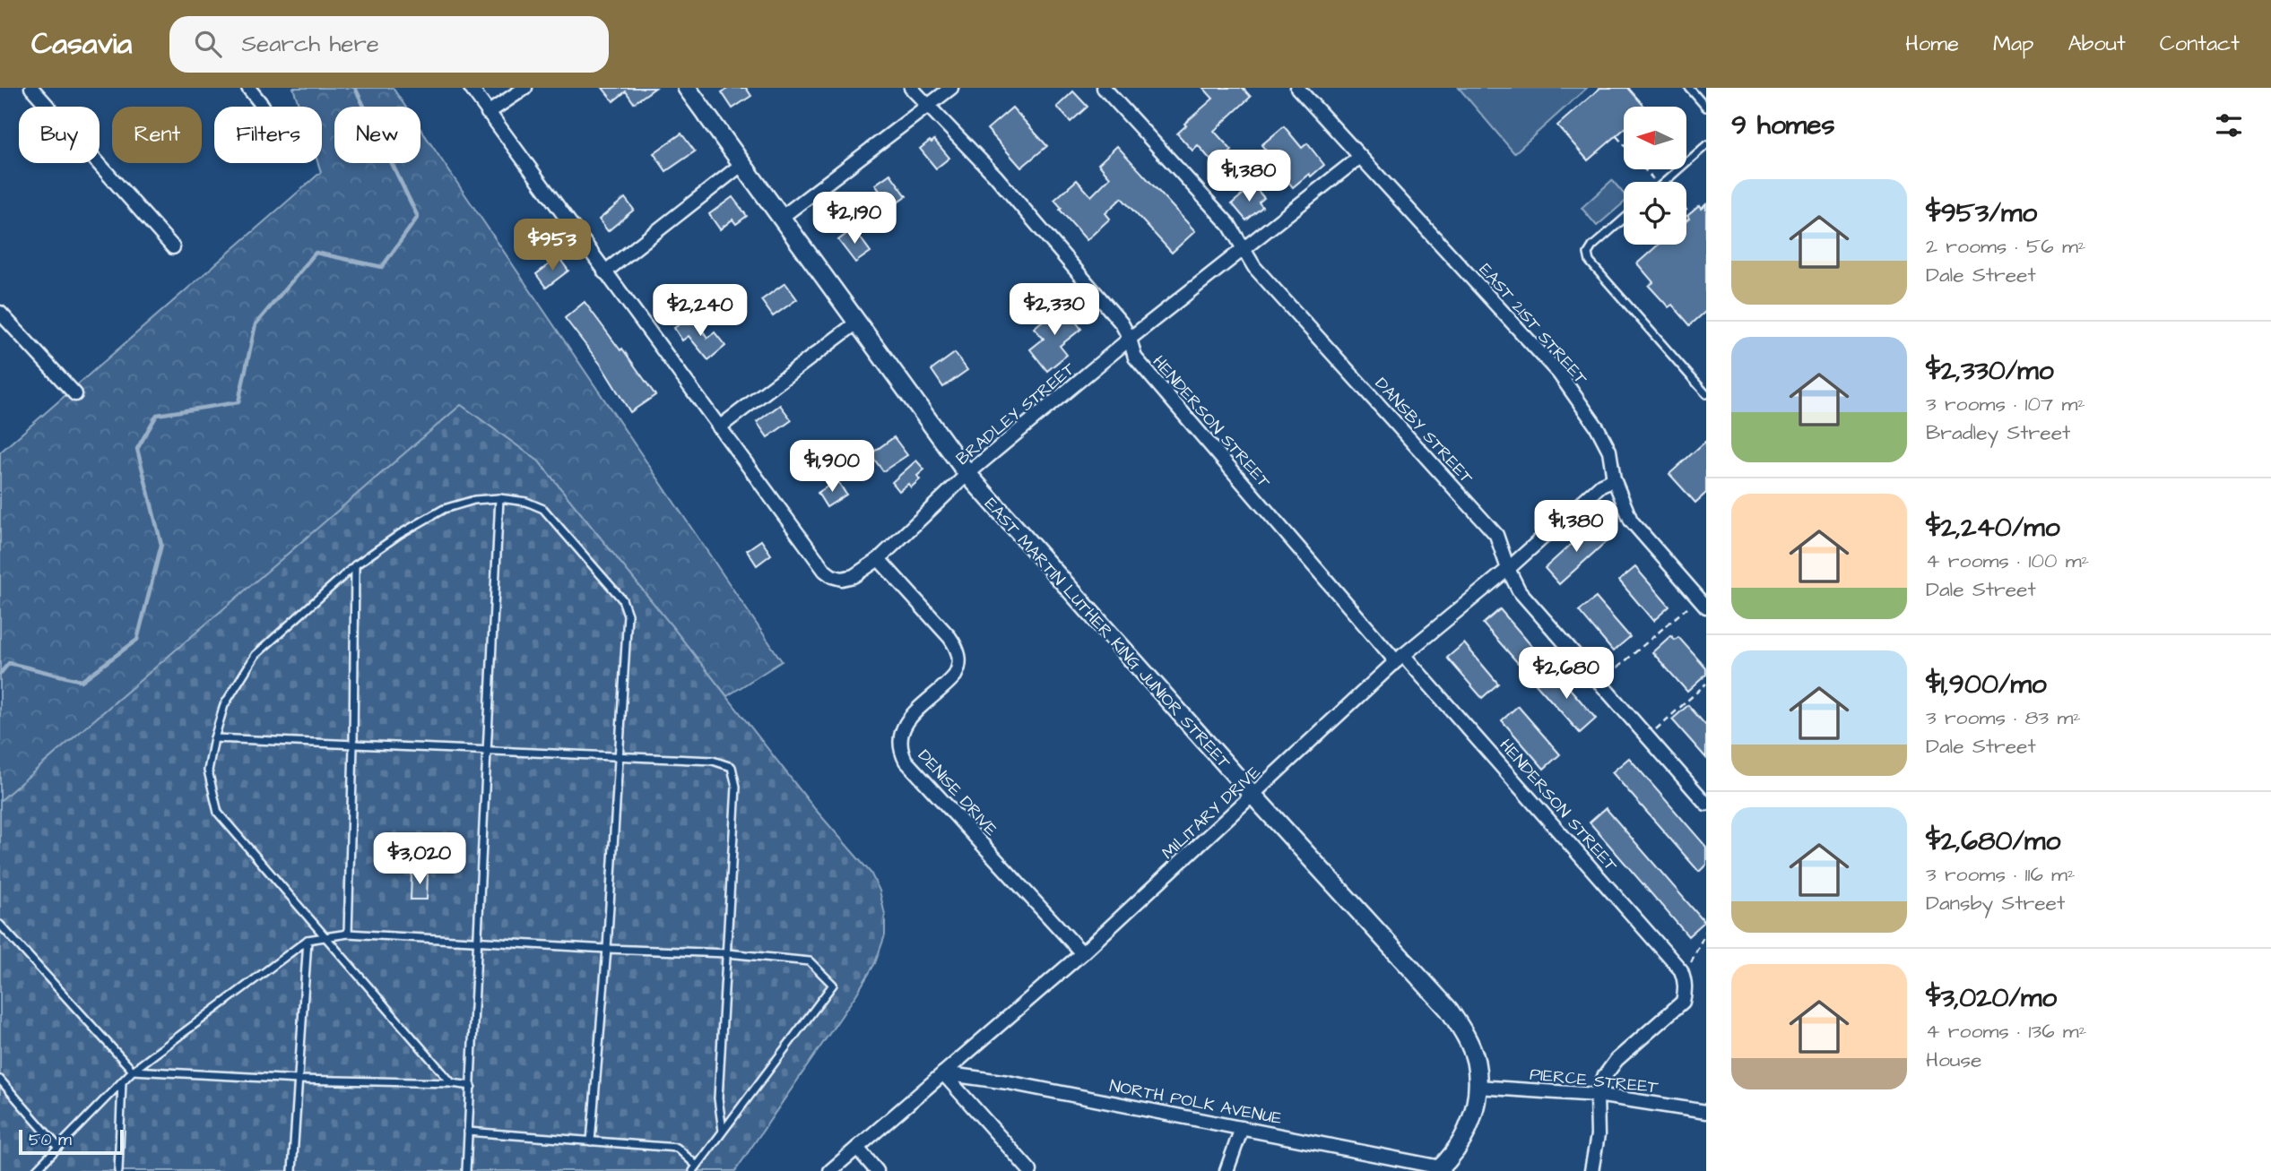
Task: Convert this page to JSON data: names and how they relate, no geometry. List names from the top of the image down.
{
  "streets": {
    "street": [
      "EAST 21ST STREET",
      "BRADLEY STREET",
      "HENDERSON STREET",
      "DANSBY STREET",
      "EAST MARTIN LUTHER KING JUNIOR STREET",
      "DENISE DRIVE",
      "MILITARY DRIVE",
      "PIERCE STREET",
      "NORTH POLK AVENUE"
    ]
  },
  "crossings": [
    ["EAST 21ST STREET", "BRADLEY STREET"],
    ["EAST 21ST STREET", "MILITARY DRIVE"],
    ["BRADLEY STREET", "HENDERSON STREET"],
    ["BRADLEY STREET", "DANSBY STREET"],
    ["BRADLEY STREET", "EAST MARTIN LUTHER KING JUNIOR STREET"],
    ["BRADLEY STREET", "DENISE DRIVE"],
    ["HENDERSON STREET", "MILITARY DRIVE"],
    ["HENDERSON STREET", "PIERCE STREET"],
    ["DANSBY STREET", "MILITARY DRIVE"],
    ["EAST MARTIN LUTHER KING JUNIOR STREET", "MILITARY DRIVE"],
    ["EAST MARTIN LUTHER KING JUNIOR STREET", "PIERCE STREET"],
    ["EAST MARTIN LUTHER KING JUNIOR STREET", "NORTH POLK AVENUE"],
    ["DENISE DRIVE", "MILITARY DRIVE"],
    ["MILITARY DRIVE", "NORTH POLK AVENUE"]
  ],
  "scale_bar": "50 m",
  "north": "left",
  "page": {
    "header": "Casavia",
    "search": "Search here",
    "nav": [
      "Home",
      "Map",
      "About",
      "Contact"
    ],
    "heading": "9 homes",
    "chip": [
      "Buy",
      "Rent",
      "Filters",
      "New"
    ],
    "price": [
      "$1,380",
      "$2,190",
      "$953",
      "$2,330",
      "$2,240",
      "$1,900",
      "$1,380",
      "$2,680",
      "$3,020"
    ],
    "list": [
      {
        "name": "$953/mo",
        "note": "2 rooms · 56 m² · Dale Street"
      },
      {
        "name": "$2,330/mo",
        "note": "3 rooms · 107 m² · Bradley Street"
      },
      {
        "name": "$2,240/mo",
        "note": "4 rooms · 100 m² · Dale Street"
      },
      {
        "name": "$1,900/mo",
        "note": "3 rooms · 83 m² · Dale Street"
      },
      {
        "name": "$2,680/mo",
        "note": "3 rooms · 116 m² · Dansby Street"
      },
      {
        "name": "$3,020/mo",
        "note": "4 rooms · 136 m² · House"
      }
    ],
    "scale": "50 m"
  }
}
